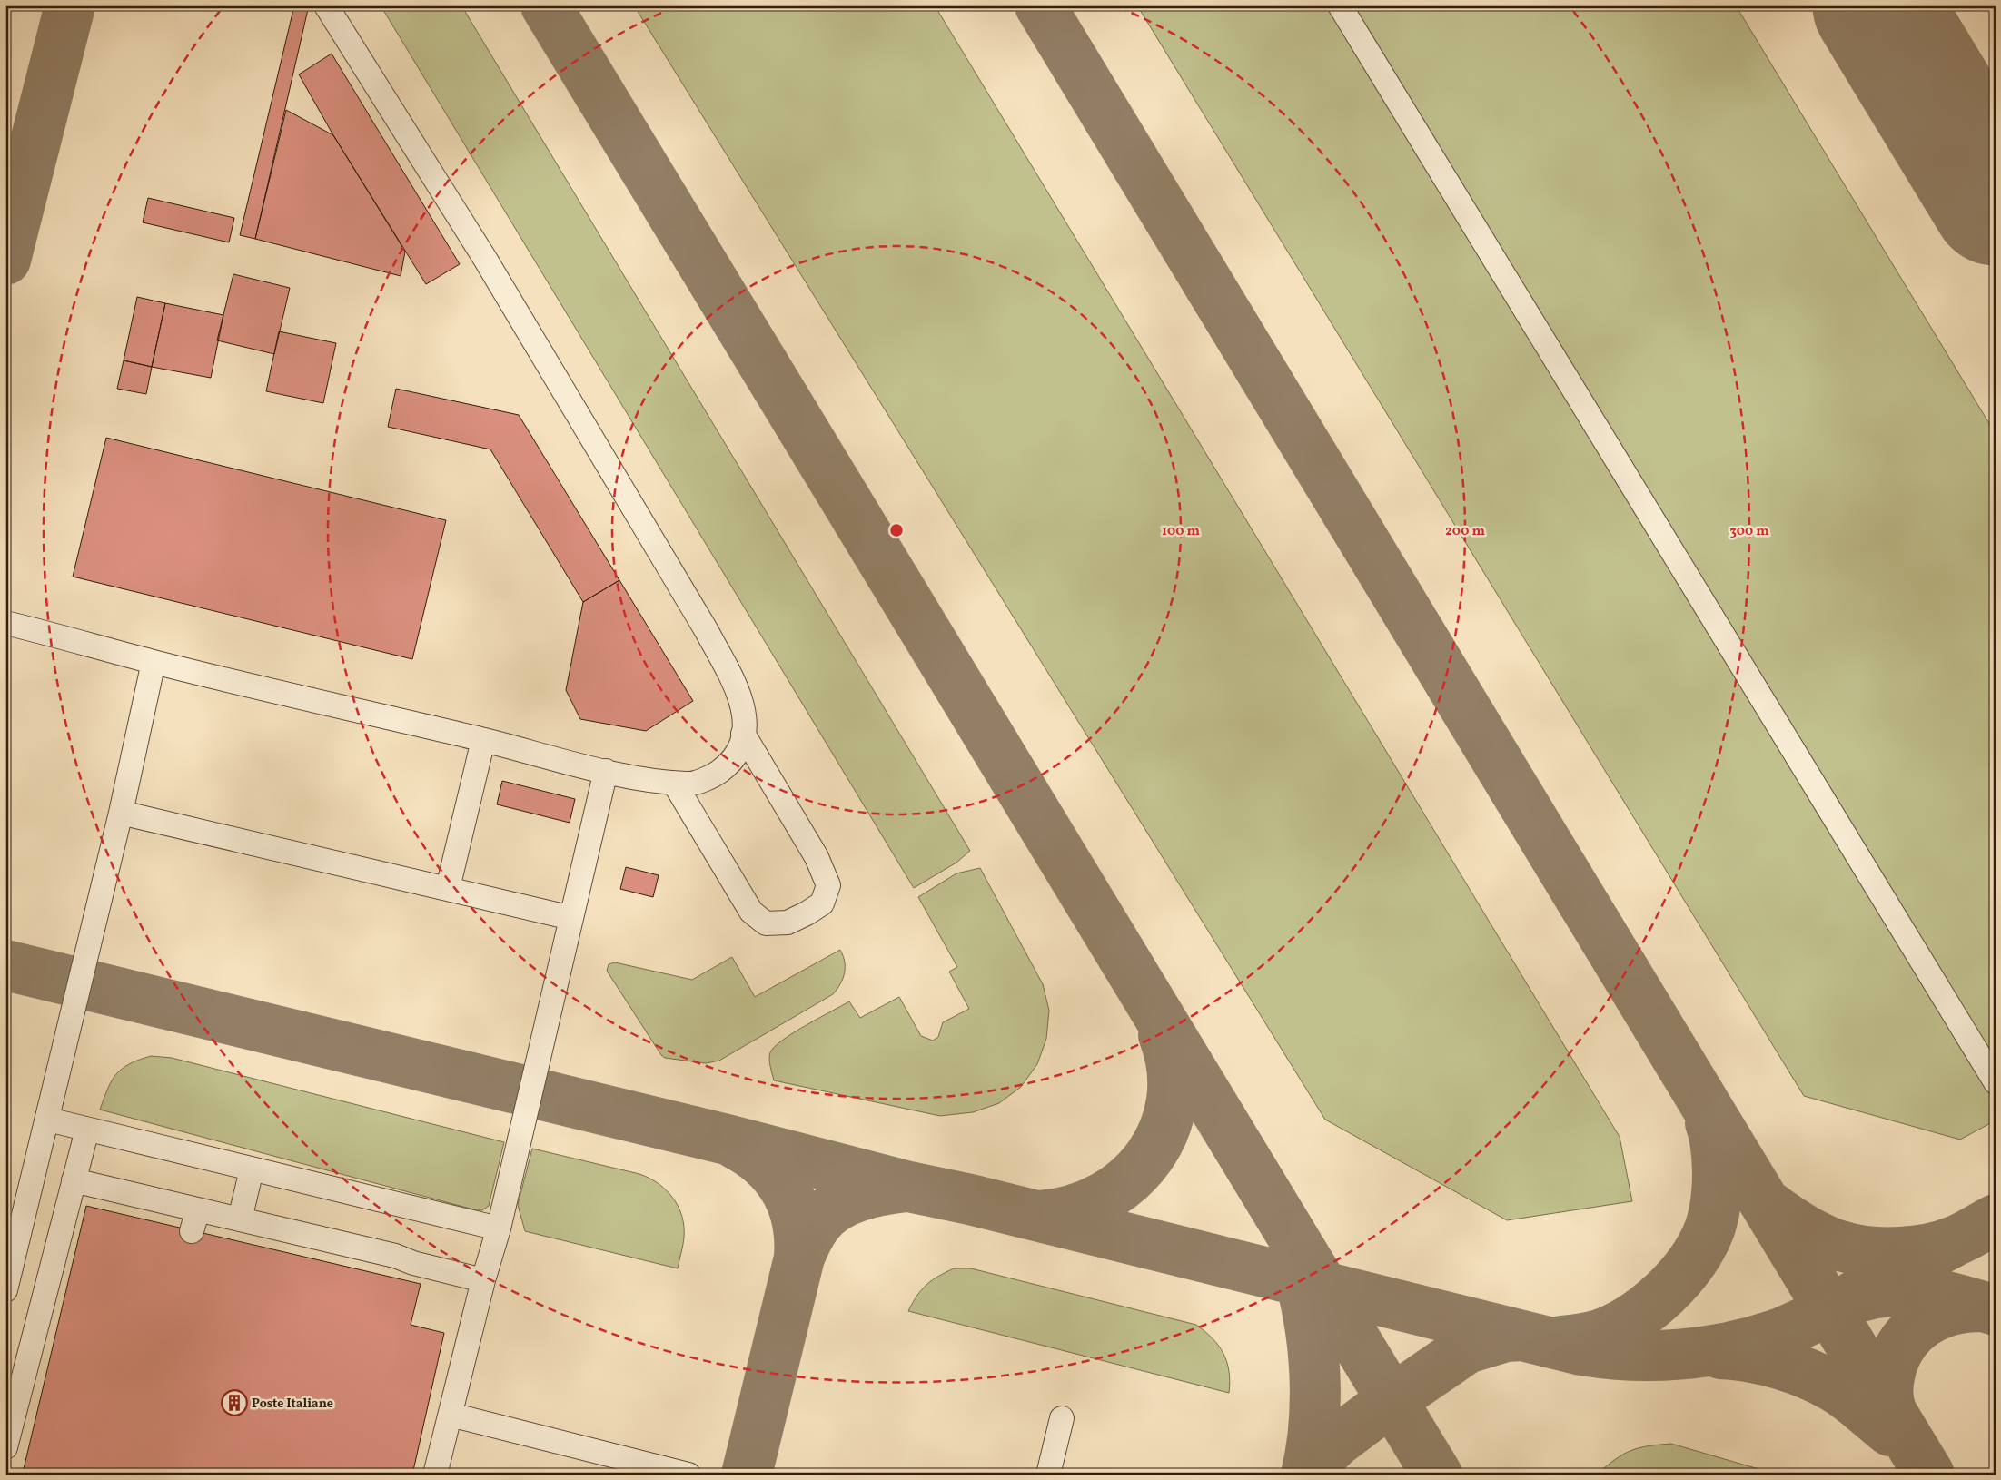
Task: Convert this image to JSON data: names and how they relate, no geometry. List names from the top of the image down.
{
  "places": {
    "building": ["Poste Italiane"]
  },
  "rings": ["100 m", "200 m", "300 m"]
}
